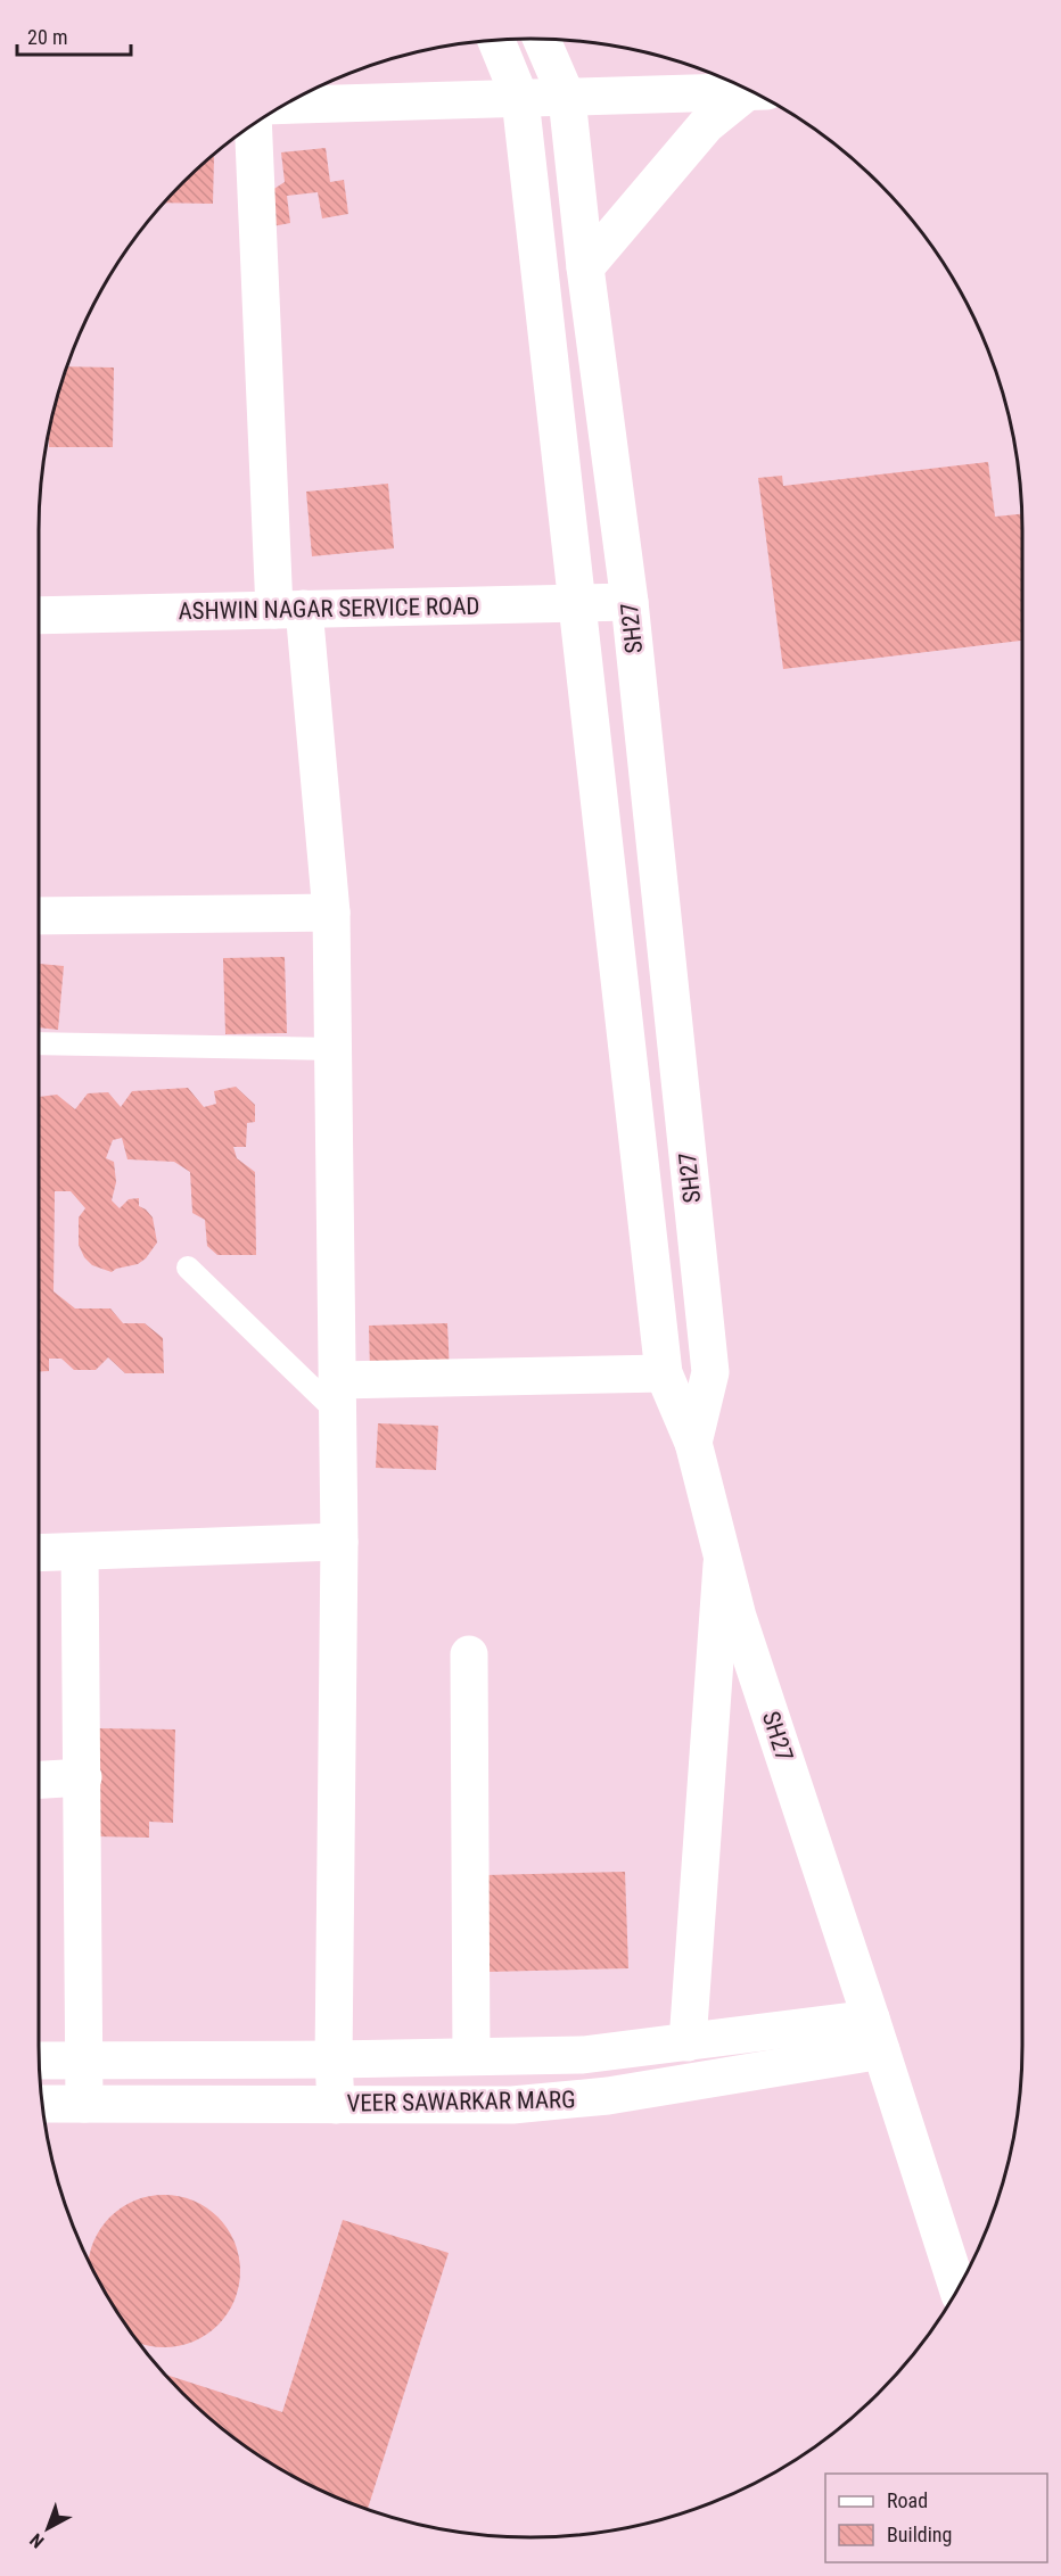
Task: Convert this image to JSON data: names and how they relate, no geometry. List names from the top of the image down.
{
  "streets": {
    "street": ["ASHWIN NAGAR SERVICE ROAD", "SH27", "VEER SAWARKAR MARG"]
  },
  "crossings": [
    ["ASHWIN NAGAR SERVICE ROAD", "SH27"],
    ["SH27", "VEER SAWARKAR MARG"]
  ],
  "legend": ["Road", "Building"],
  "scale_bar": "20 m",
  "north": "bottom left"
}
